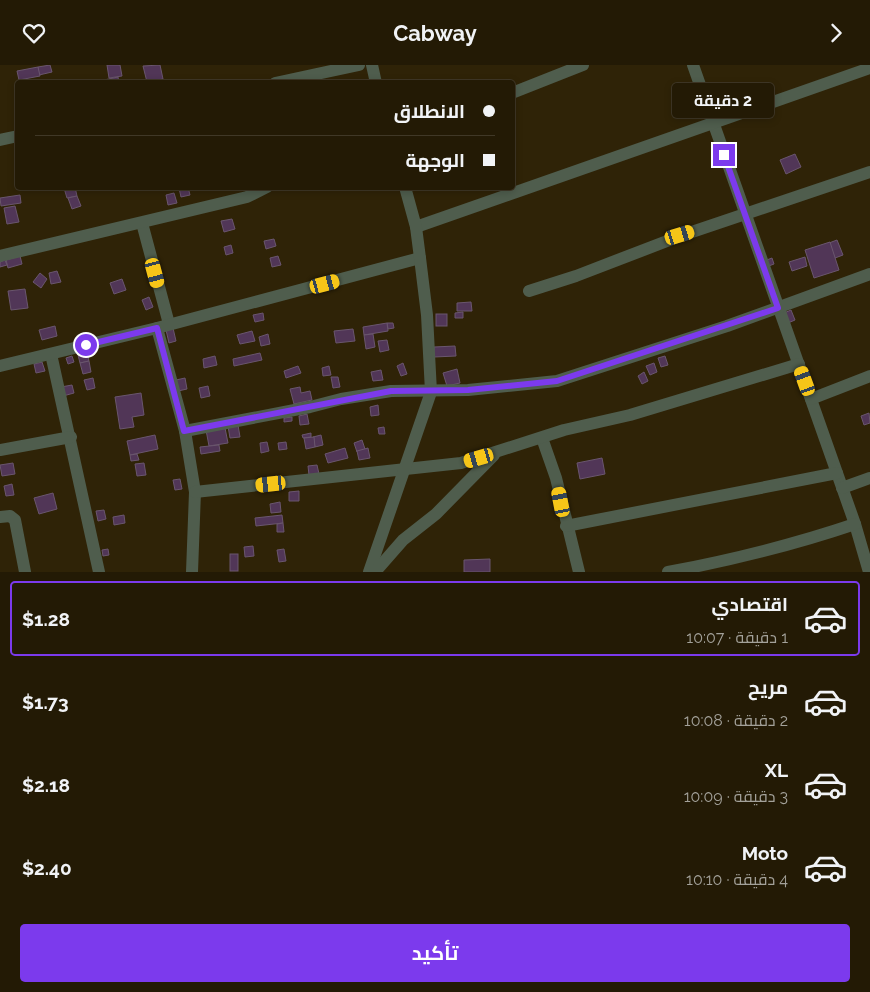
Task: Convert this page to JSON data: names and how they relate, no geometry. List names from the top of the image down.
{
  "page": {
    "header": "Cabway",
    "banner": ["الانطلاق", "الوجهة"],
    "bubble": "2 دقيقة",
    "list": [
      {
        "name": "اقتصادي",
        "note": "1 دقيقة · 10:07",
        "value": "$1.28"
      },
      {
        "name": "مريح",
        "note": "2 دقيقة · 10:08",
        "value": "$1.73"
      },
      {
        "name": "XL",
        "note": "3 دقيقة · 10:09",
        "value": "$2.18"
      },
      {
        "name": "Moto",
        "note": "4 دقيقة · 10:10",
        "value": "$2.40"
      }
    ],
    "buttons": "تأكيد"
  }
}
